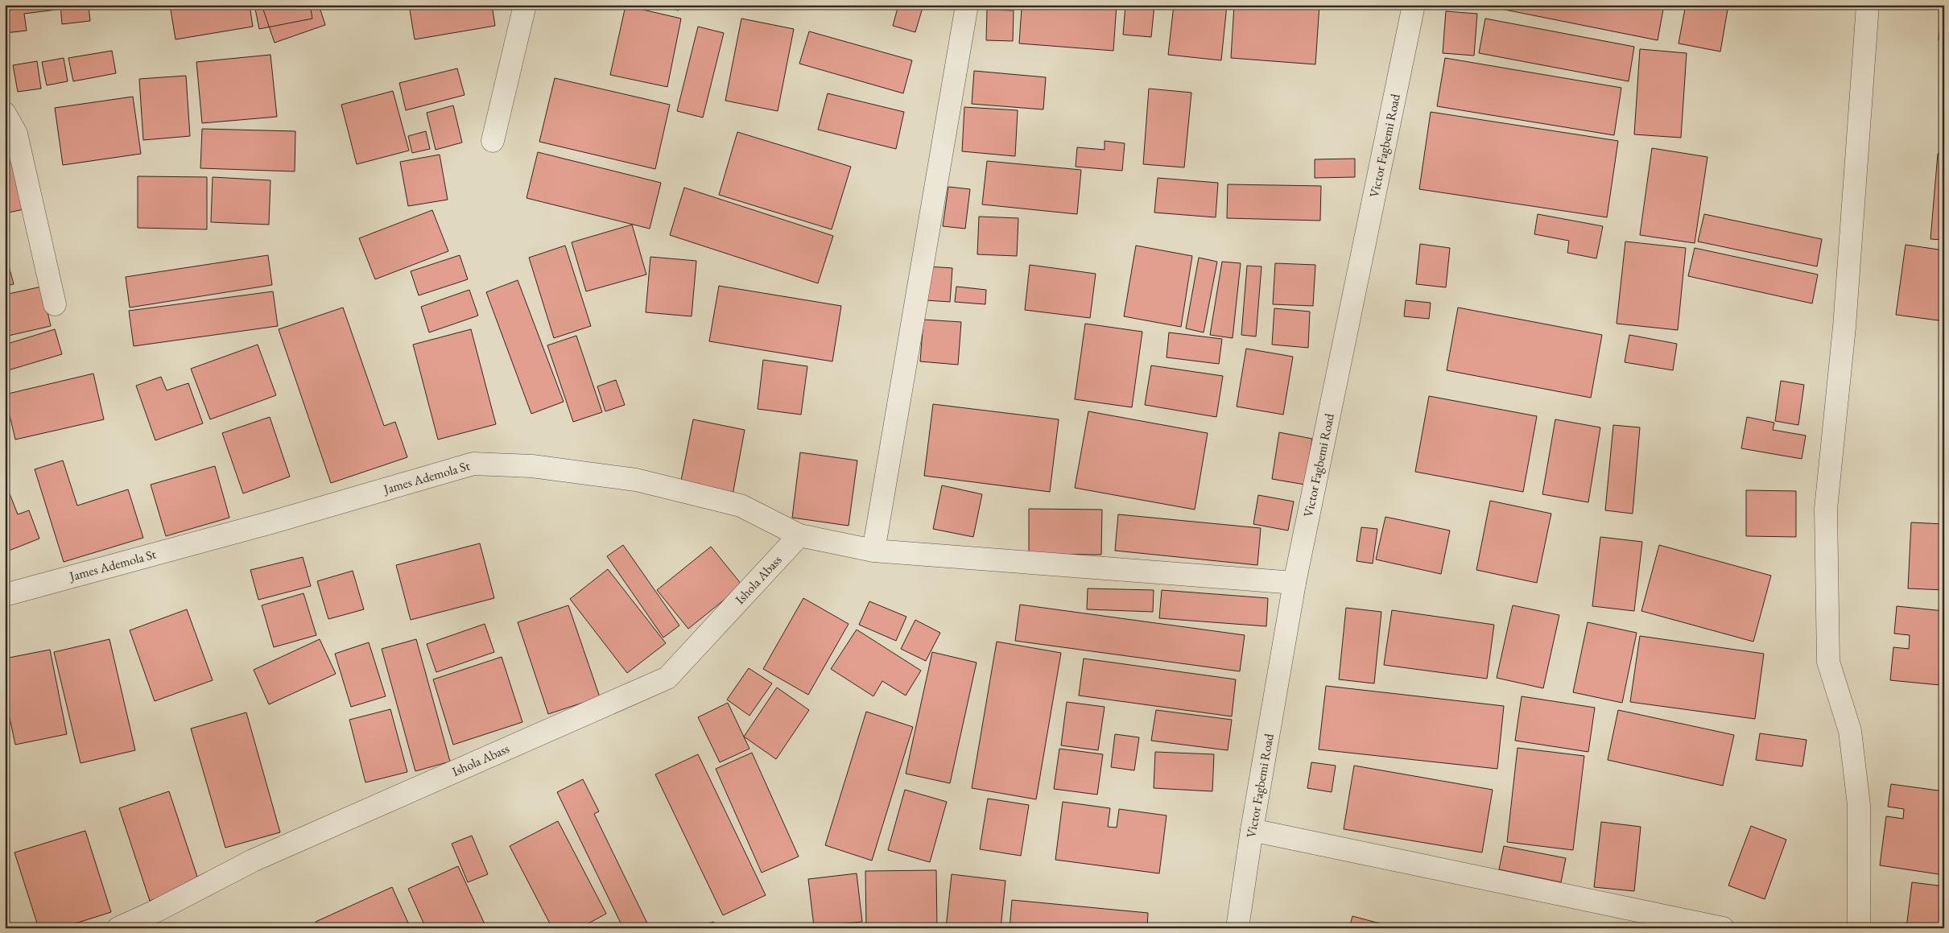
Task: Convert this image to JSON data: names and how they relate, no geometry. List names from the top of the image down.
{
  "streets": {
    "street": ["Victor Fagbemi Road", "James Ademola St", "Ishola Abass"]
  },
  "crossings": [
    ["Victor Fagbemi Road", "James Ademola St"],
    ["James Ademola St", "Ishola Abass"]
  ]
}
